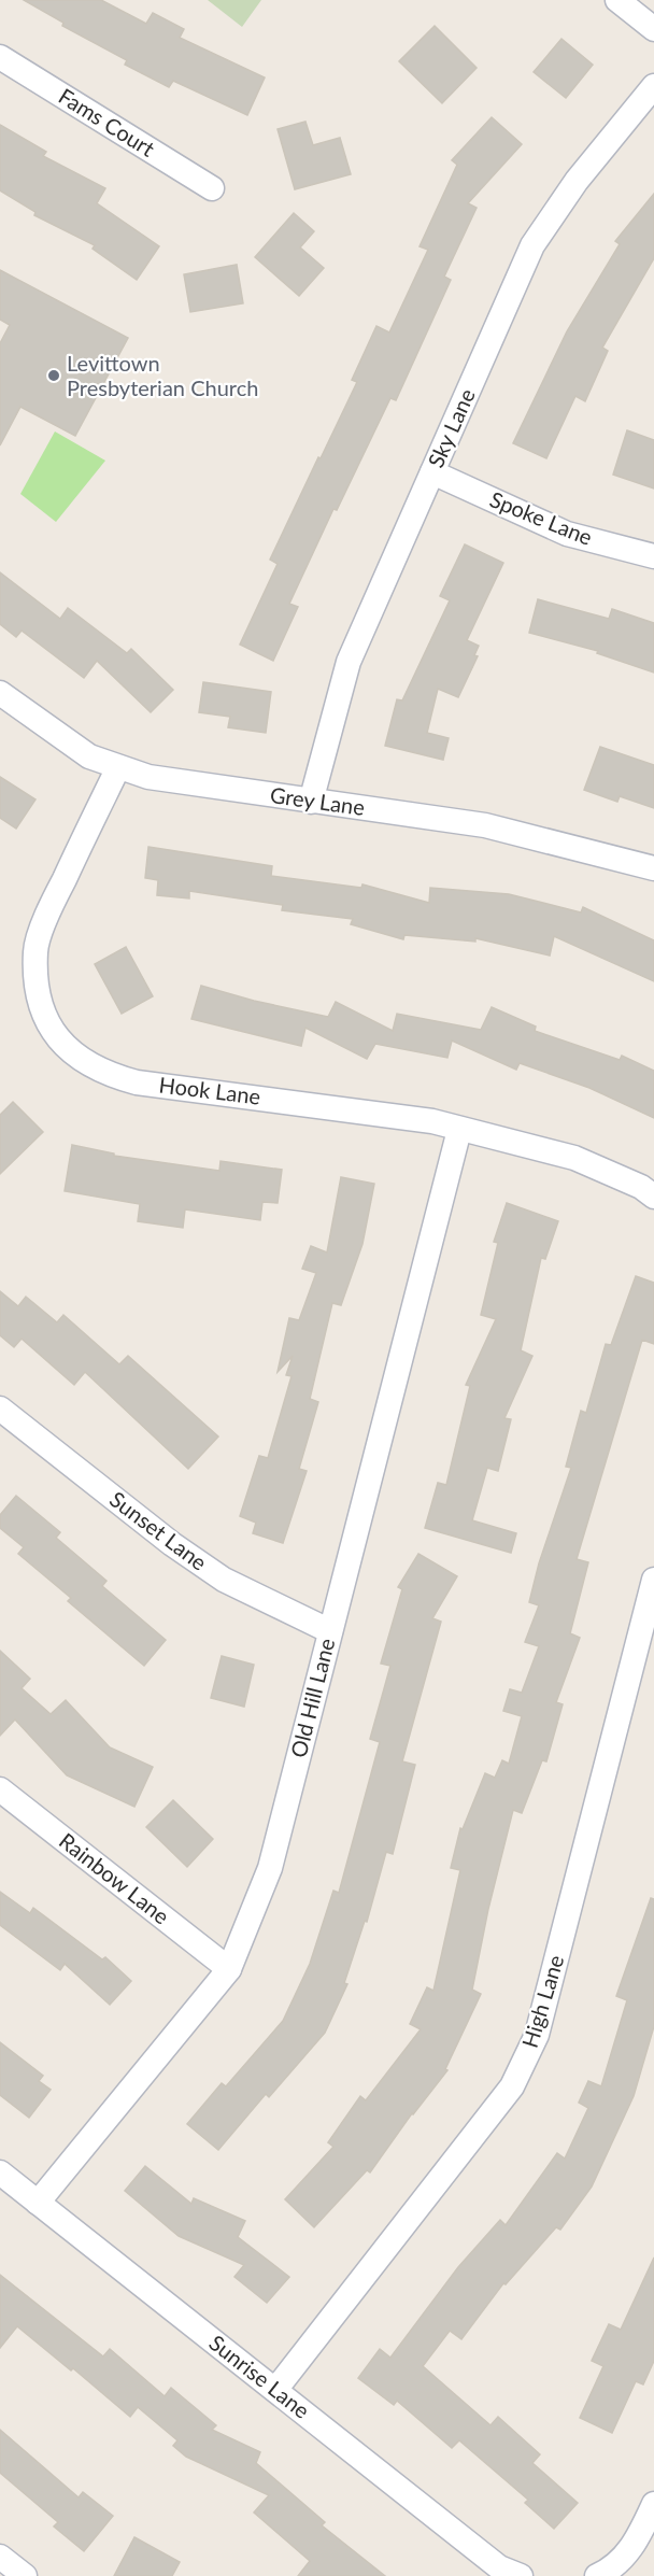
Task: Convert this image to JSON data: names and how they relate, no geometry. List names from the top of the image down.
{
  "streets": {
    "street": [
      "Fams Court",
      "Sky Lane",
      "Spoke Lane",
      "Grey Lane",
      "Hook Lane",
      "Sunset Lane",
      "Old Hill Lane",
      "Rainbow Lane",
      "High Lane",
      "Sunrise Lane"
    ]
  },
  "crossings": [
    ["Sky Lane", "Spoke Lane"],
    ["Sky Lane", "Grey Lane"],
    ["Grey Lane", "Hook Lane"],
    ["Hook Lane", "Old Hill Lane"],
    ["Sunset Lane", "Old Hill Lane"],
    ["Old Hill Lane", "Rainbow Lane"],
    ["Old Hill Lane", "Sunrise Lane"],
    ["High Lane", "Sunrise Lane"]
  ],
  "places": ["Levittown Presbyterian Church"]
}
